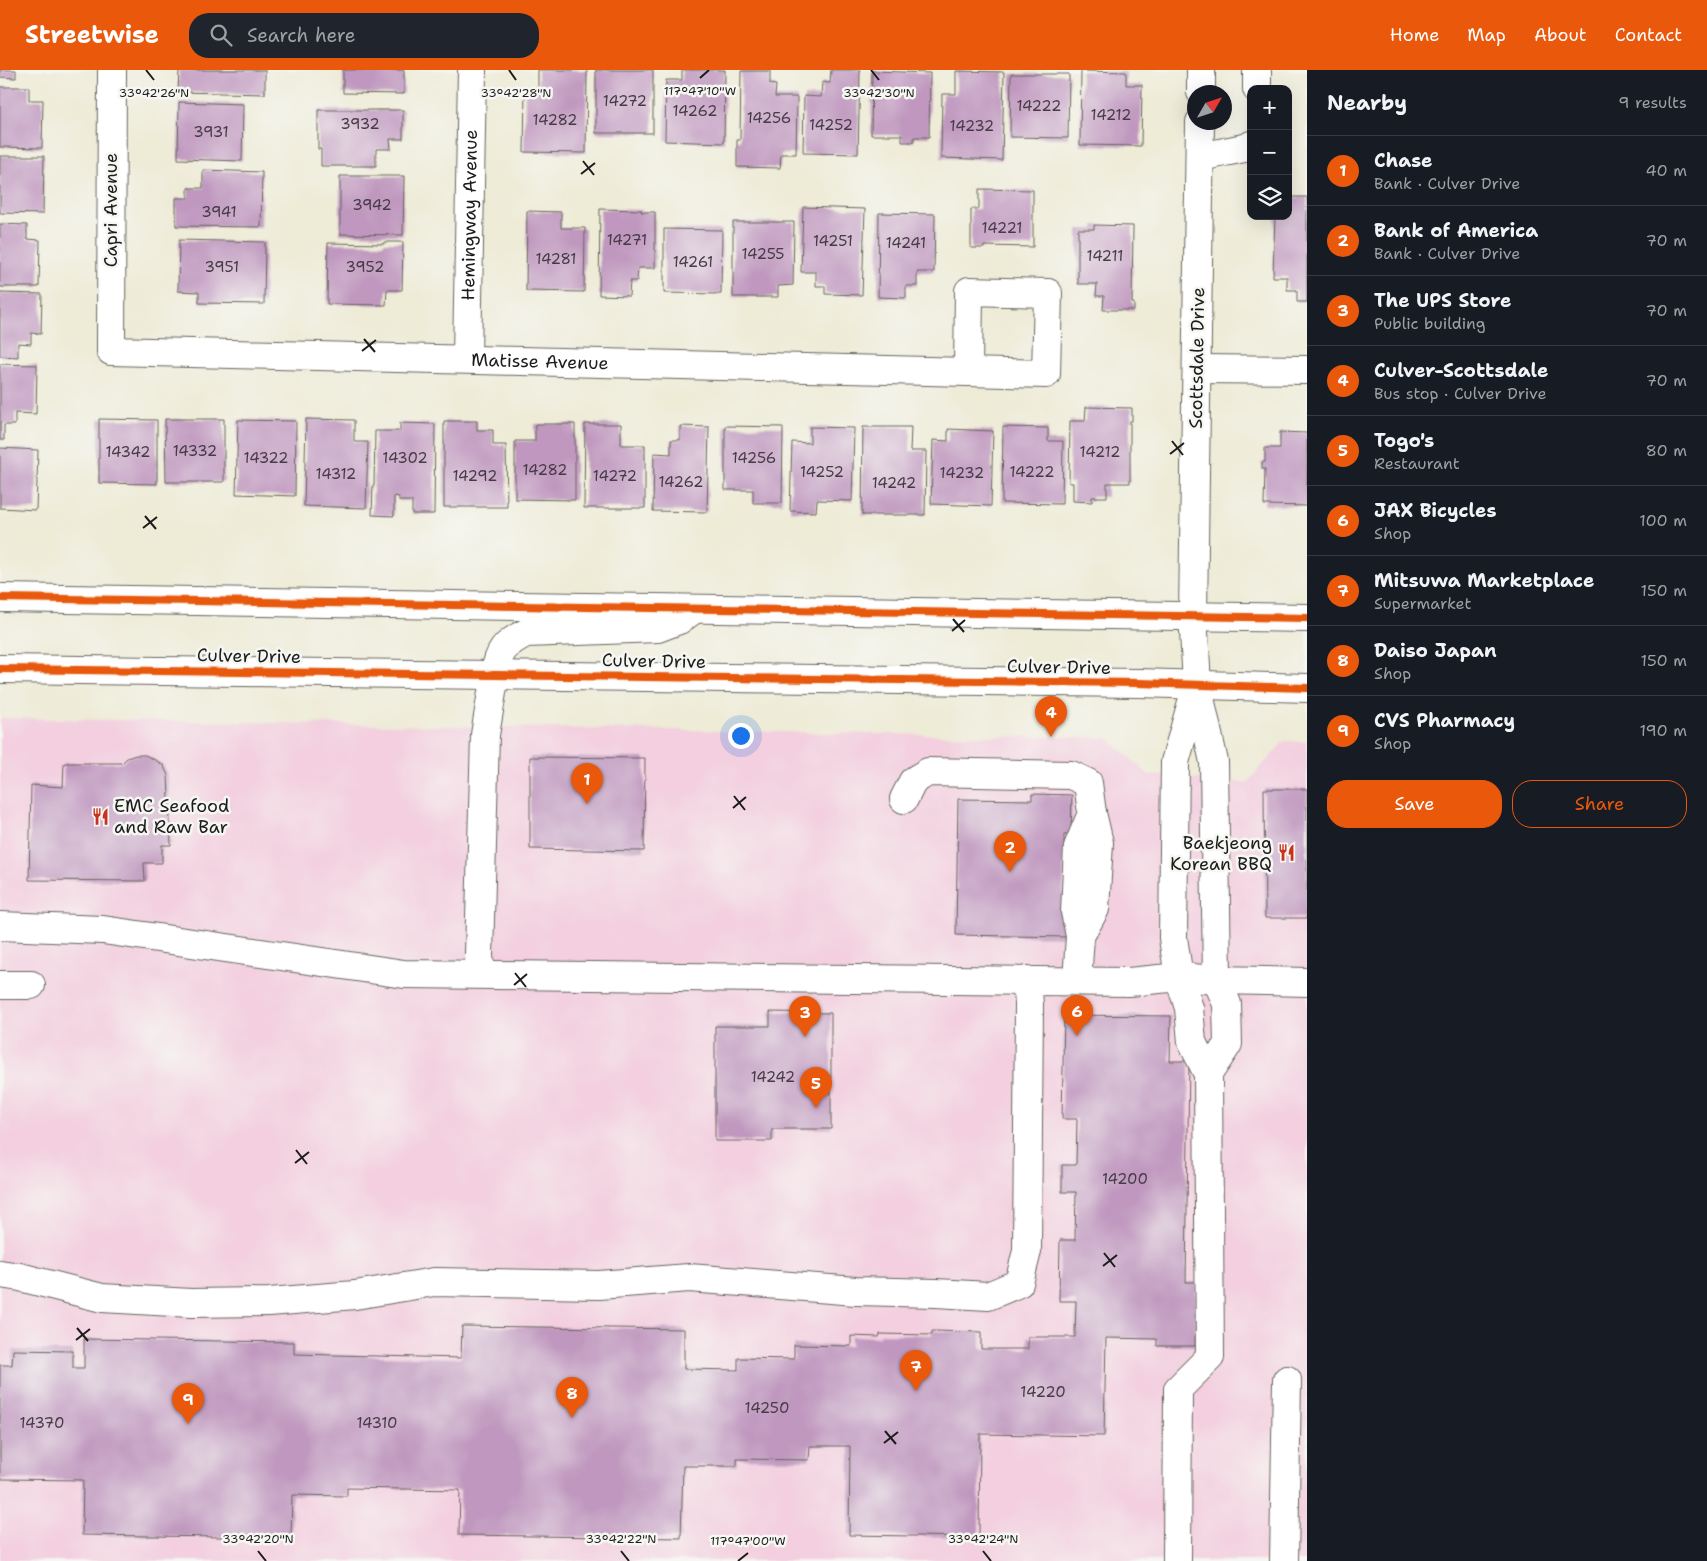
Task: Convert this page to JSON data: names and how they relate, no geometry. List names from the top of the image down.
{
  "streets": {
    "main road": [
      "Capri Avenue",
      "Hemingway Avenue",
      "Scottsdale Drive",
      "Matisse Avenue",
      "Culver Drive"
    ]
  },
  "crossings": [
    ["Capri Avenue", "Matisse Avenue"],
    ["Hemingway Avenue", "Matisse Avenue"],
    ["Scottsdale Drive", "Culver Drive"]
  ],
  "places": {
    "restaurant": ["EMC Seafood and Raw Bar", "Baekjeong Korean BBQ"]
  },
  "house_numbers": [
    "14272",
    "14222",
    "14262",
    "14212",
    "14256",
    "14282",
    "3932",
    "14252",
    "14232",
    "3931",
    "3942",
    "3941",
    "14221",
    "14271",
    "14251",
    "14241",
    "14255",
    "14211",
    "14281",
    "14261",
    "3951",
    "3952",
    "14332",
    "14342",
    "14212",
    "14322",
    "14302",
    "14256",
    "14282",
    "14252",
    "14222",
    "14232",
    "14312",
    "14292",
    "14272",
    "14262",
    "14242",
    "14242",
    "14200",
    "14220",
    "14250",
    "14370",
    "14310"
  ],
  "north": "top right",
  "page": {
    "header": "Streetwise",
    "search": "Search here",
    "nav": [
      "Home",
      "Map",
      "About",
      "Contact"
    ],
    "heading": ["Nearby", "9 results"],
    "map_buttons": ["+", "−"],
    "list": [
      {
        "mark": "1",
        "name": "Chase",
        "note": "Bank · Culver Drive",
        "value": "40 m"
      },
      {
        "mark": "2",
        "name": "Bank of America",
        "note": "Bank · Culver Drive",
        "value": "70 m"
      },
      {
        "mark": "3",
        "name": "The UPS Store",
        "note": "Public building",
        "value": "70 m"
      },
      {
        "mark": "4",
        "name": "Culver-Scottsdale",
        "note": "Bus stop · Culver Drive",
        "value": "70 m"
      },
      {
        "mark": "5",
        "name": "Togo's",
        "note": "Restaurant",
        "value": "80 m"
      },
      {
        "mark": "6",
        "name": "JAX Bicycles",
        "note": "Shop",
        "value": "100 m"
      },
      {
        "mark": "7",
        "name": "Mitsuwa Marketplace",
        "note": "Supermarket",
        "value": "150 m"
      },
      {
        "mark": "8",
        "name": "Daiso Japan",
        "note": "Shop",
        "value": "150 m"
      },
      {
        "mark": "9",
        "name": "CVS Pharmacy",
        "note": "Shop",
        "value": "190 m"
      }
    ],
    "pins": [
      "4",
      "1",
      "2",
      "6",
      "3",
      "5",
      "7",
      "8",
      "9"
    ],
    "buttons": ["Save", "Share"]
  },
  "coordinates": [
    "117°47'10\"W",
    "33°42'26\"N",
    "33°42'28\"N",
    "33°42'30\"N",
    "33°42'20\"N",
    "33°42'22\"N",
    "33°42'24\"N",
    "117°47'00\"W"
  ]
}
